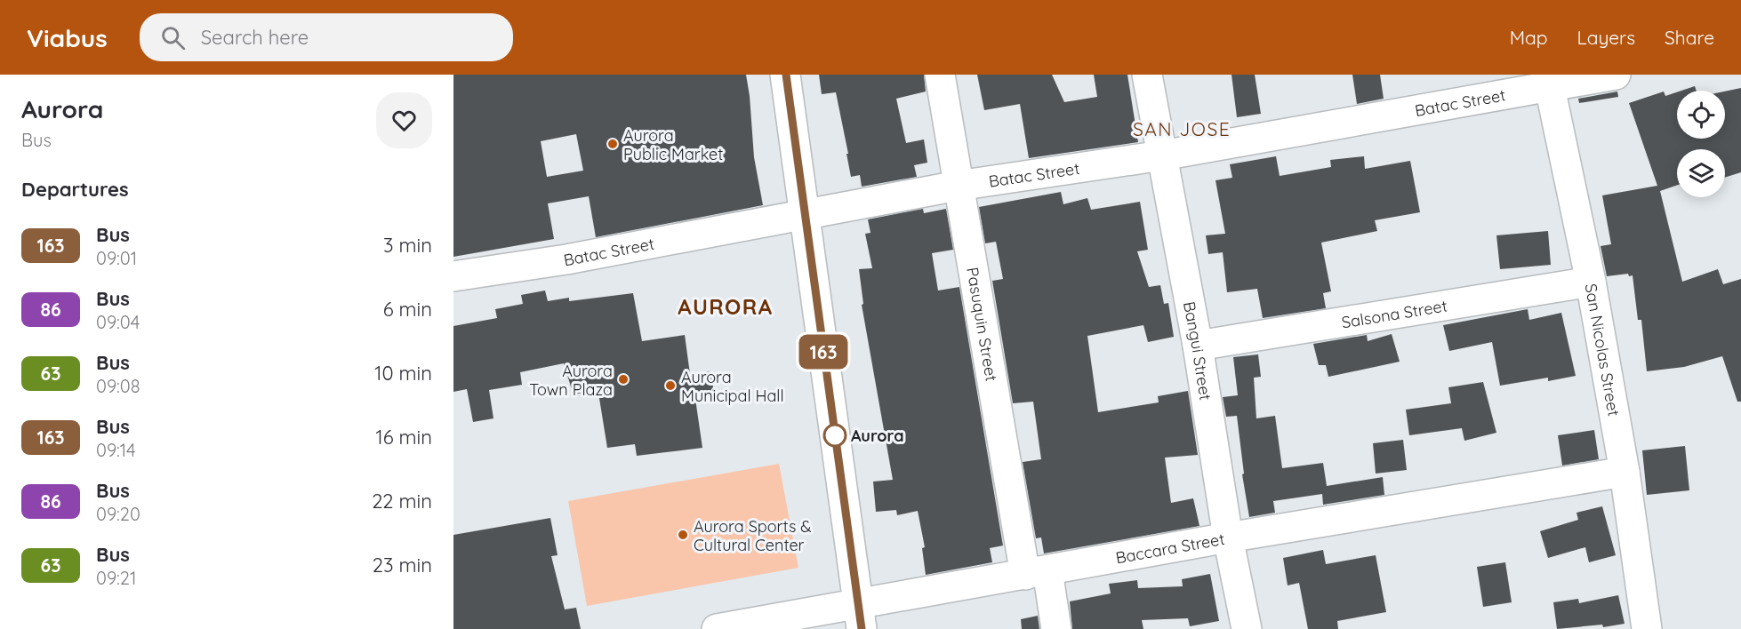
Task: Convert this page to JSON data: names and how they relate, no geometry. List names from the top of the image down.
{
  "streets": {
    "main road": [
      "Batac Street",
      "Salsona Street",
      "Pasuquin Street",
      "San Nicolas Street",
      "Bangui Street",
      "Baccara Street"
    ]
  },
  "crossings": [
    ["Batac Street", "Pasuquin Street"],
    ["Batac Street", "San Nicolas Street"],
    ["Batac Street", "Bangui Street"],
    ["Salsona Street", "San Nicolas Street"],
    ["Salsona Street", "Bangui Street"],
    ["Pasuquin Street", "Baccara Street"],
    ["San Nicolas Street", "Baccara Street"],
    ["Bangui Street", "Baccara Street"]
  ],
  "districts": ["SAN JOSE", "AURORA"],
  "places": [
    "Aurora Public Market",
    "Aurora Town Plaza",
    "Aurora Municipal Hall",
    "Aurora",
    "Aurora Sports & Cultural Center"
  ],
  "lines": ["bus line 163"],
  "page": {
    "header": "Viabus",
    "search": "Search here",
    "nav": ["Map", "Layers", "Share"],
    "heading": [
      ["Aurora", "Bus"],
      "Departures"
    ],
    "on_map": "163",
    "list": [
      {
        "mark": "163",
        "name": "Bus",
        "note": "09:01",
        "value": "3 min"
      },
      {
        "mark": "86",
        "name": "Bus",
        "note": "09:04",
        "value": "6 min"
      },
      {
        "mark": "63",
        "name": "Bus",
        "note": "09:08",
        "value": "10 min"
      },
      {
        "mark": "163",
        "name": "Bus",
        "note": "09:14",
        "value": "16 min"
      },
      {
        "mark": "86",
        "name": "Bus",
        "note": "09:20",
        "value": "22 min"
      },
      {
        "mark": "63",
        "name": "Bus",
        "note": "09:21",
        "value": "23 min"
      }
    ]
  }
}
